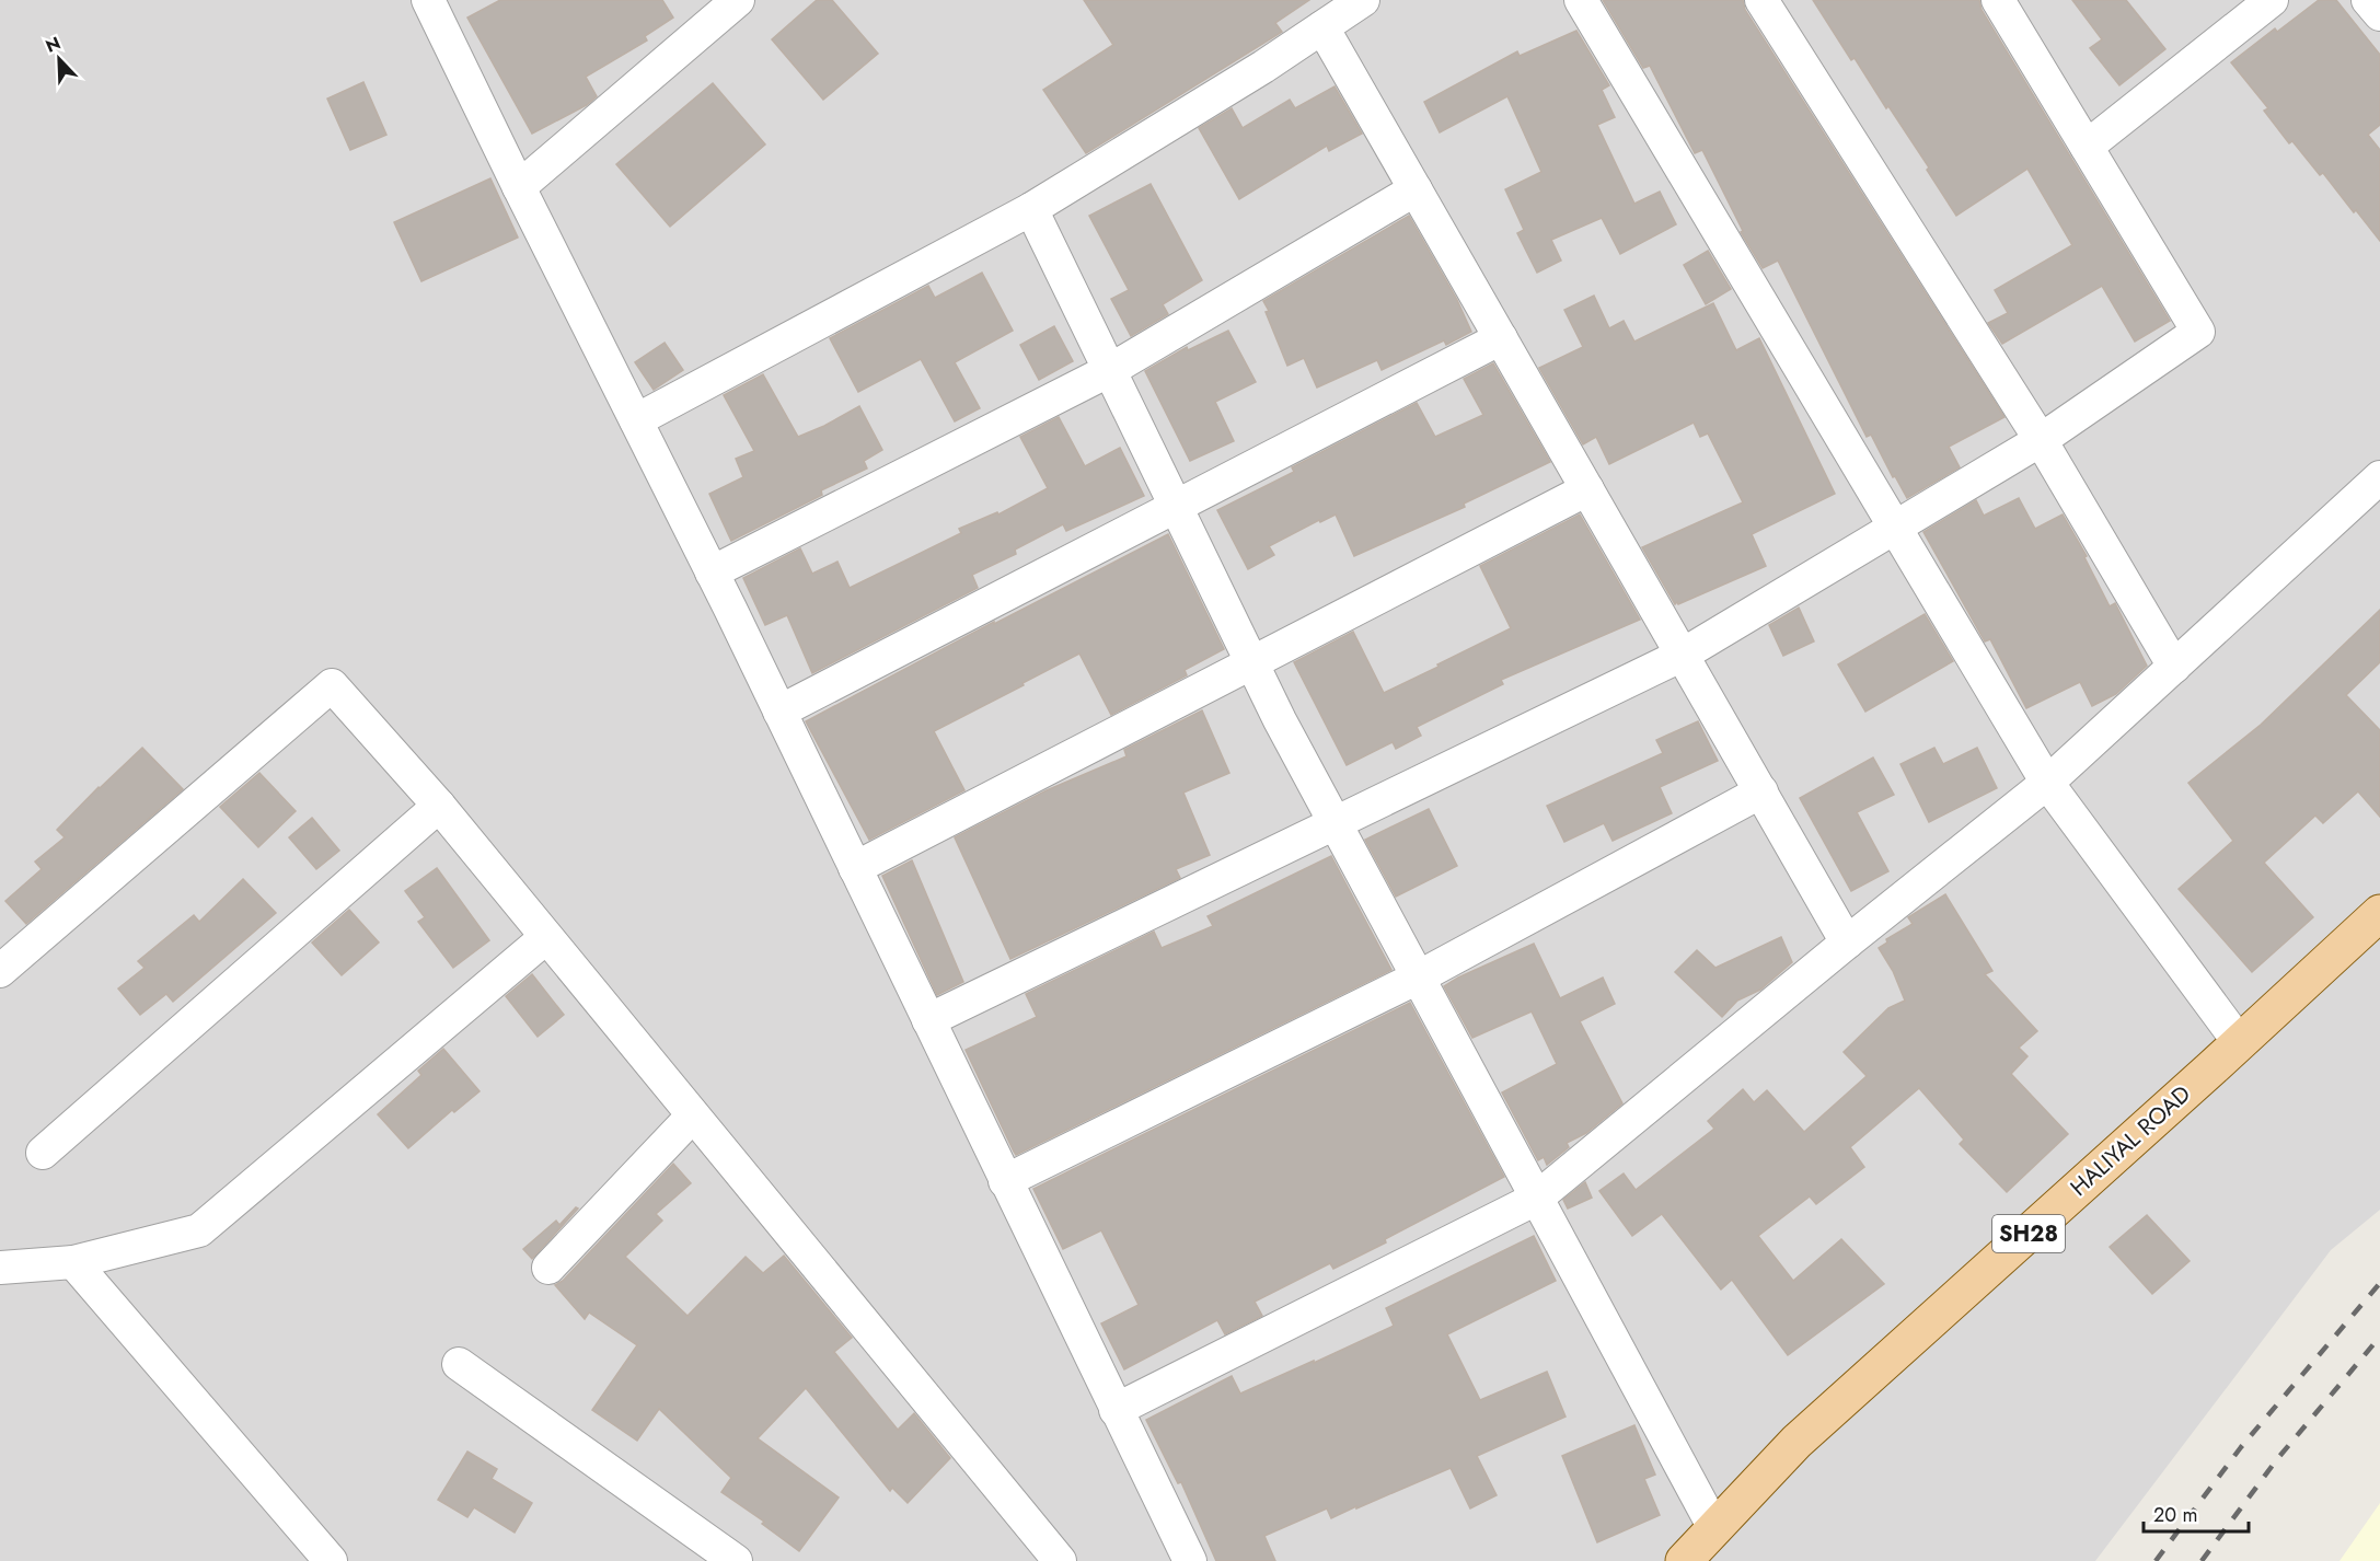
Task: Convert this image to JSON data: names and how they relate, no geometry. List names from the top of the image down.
{
  "streets": {
    "main road": ["HALIYAL ROAD", "SH28"]
  },
  "scale_bar": "20 m",
  "north": "top left"
}
